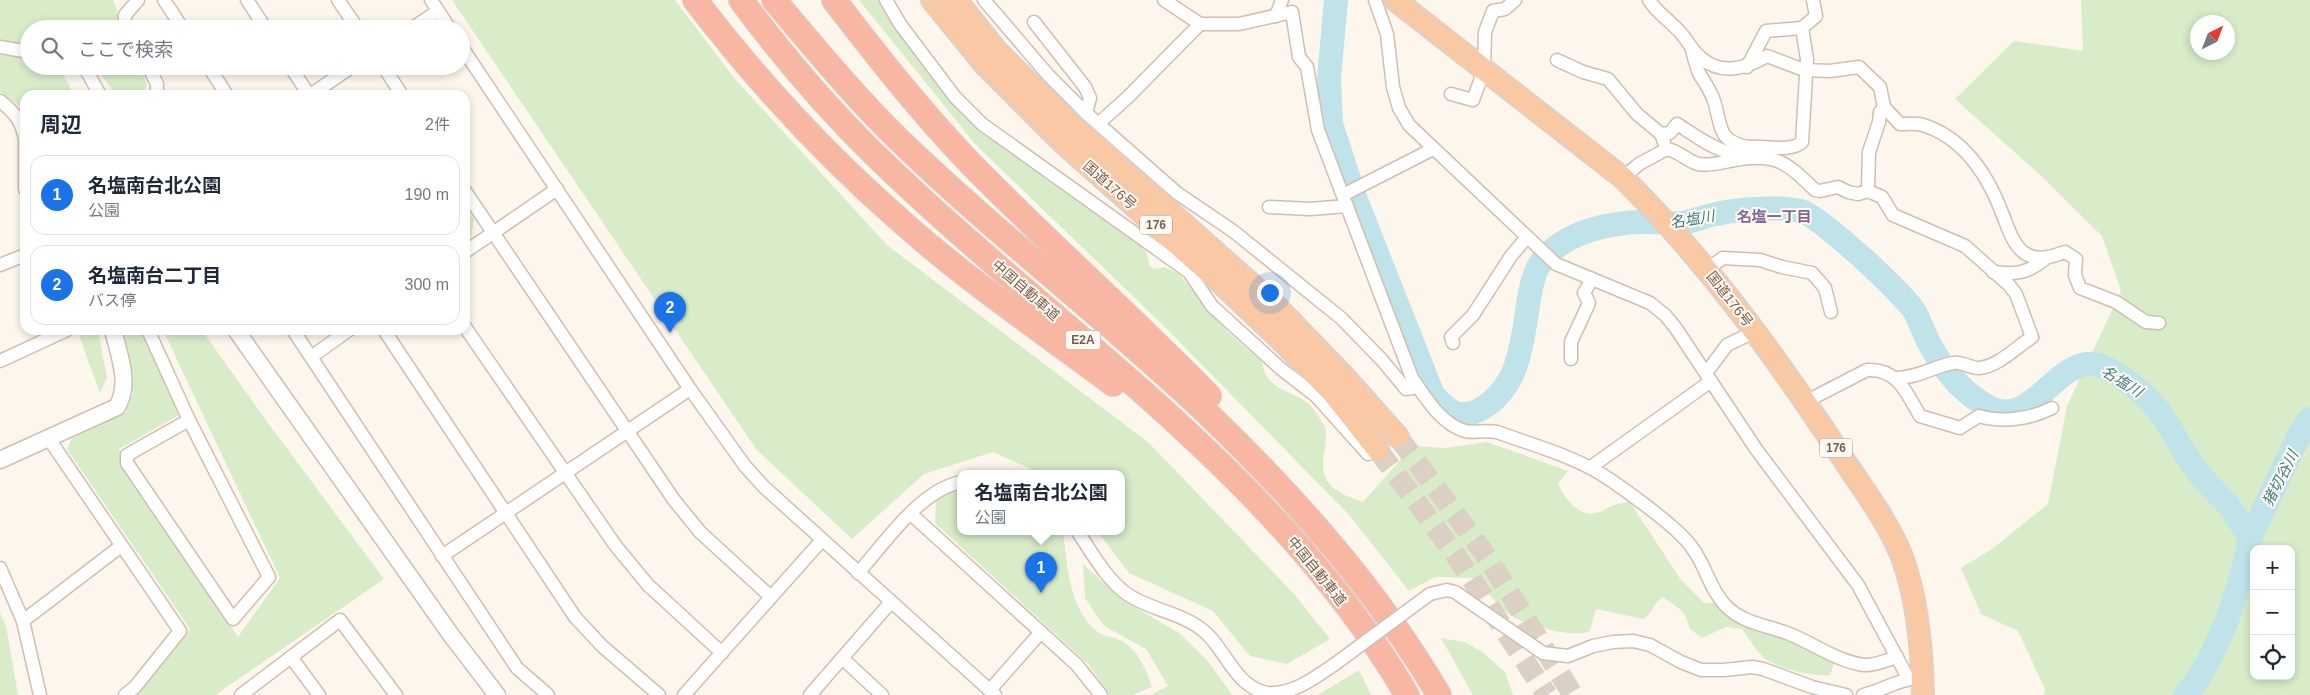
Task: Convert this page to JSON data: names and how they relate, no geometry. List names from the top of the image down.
{
  "streets": {
    "highway": [
      "国道176号",
      "176",
      "中国自動車道",
      "E2A"
    ]
  },
  "districts": ["名塩一丁目"],
  "water": ["名塩川", "猪切谷川"],
  "north": "top right",
  "page": {
    "search": "ここで検索",
    "heading": ["周辺", "2件"],
    "list": [
      {
        "mark": "1",
        "name": "名塩南台北公園",
        "note": "公園",
        "value": "190 m"
      },
      {
        "mark": "2",
        "name": "名塩南台二丁目",
        "note": "バス停",
        "value": "300 m"
      }
    ],
    "pins": ["2", "1"],
    "popup": ["名塩南台北公園", "公園"],
    "map_buttons": ["+", "−"]
  }
}
